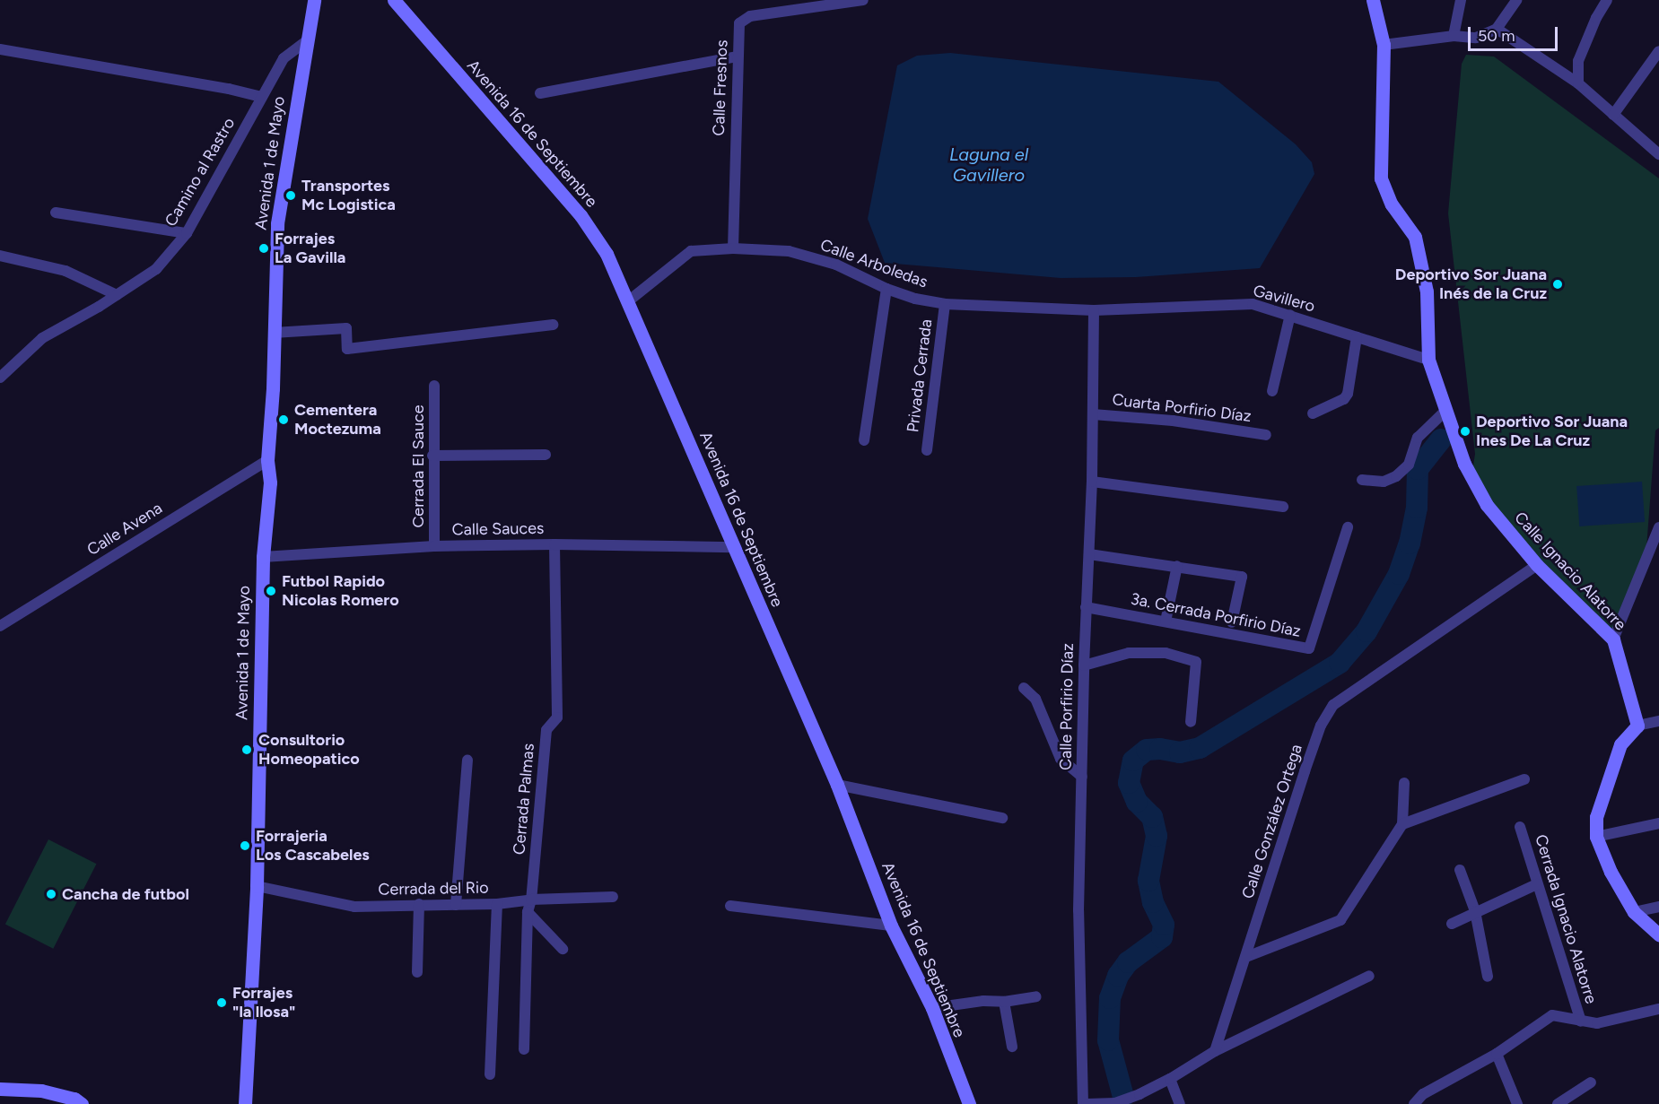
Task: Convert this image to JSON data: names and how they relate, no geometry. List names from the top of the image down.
{
  "streets": {
    "main road": ["Avenida 16 de Septiembre", "Avenida 1 de Mayo", "Calle Ignacio Alatorre"],
    "street": [
      "Calle Fresnos",
      "Camino al Rastro",
      "Calle Arboledas",
      "Gavillero",
      "Privada Cerrada",
      "Cuarta Porfirio Díaz",
      "Cerrada El Sauce",
      "Calle Avena",
      "Calle Sauces",
      "3a. Cerrada Porfirio Díaz",
      "Calle Porfirio Díaz",
      "Cerrada Palmas",
      "Calle González Ortega",
      "Cerrada del Rio",
      "Cerrada Ignacio Alatorre"
    ]
  },
  "crossings": [
    ["Calle Fresnos", "Calle Arboledas"],
    ["Avenida 16 de Septiembre", "Calle Arboledas"],
    ["Avenida 16 de Septiembre", "Calle Sauces"],
    ["Avenida 1 de Mayo", "Camino al Rastro"],
    ["Avenida 1 de Mayo", "Calle Avena"],
    ["Avenida 1 de Mayo", "Calle Sauces"],
    ["Avenida 1 de Mayo", "Cerrada del Rio"],
    ["Calle Arboledas", "Gavillero"],
    ["Calle Arboledas", "Privada Cerrada"],
    ["Calle Arboledas", "Calle Porfirio Díaz"],
    ["Gavillero", "Calle Ignacio Alatorre"],
    ["Gavillero", "Calle Porfirio Díaz"],
    ["Cuarta Porfirio Díaz", "Calle Porfirio Díaz"],
    ["Cerrada El Sauce", "Calle Sauces"],
    ["Calle Sauces", "Cerrada Palmas"],
    ["Calle Ignacio Alatorre", "Calle González Ortega"],
    ["3a. Cerrada Porfirio Díaz", "Calle Porfirio Díaz"],
    ["Cerrada Palmas", "Cerrada del Rio"]
  ],
  "water": ["Laguna el Gavillero"],
  "places": [
    "Transportes Mc Logistica",
    "Forrajes La Gavilla",
    "Deportivo Sor Juana Inés de la Cruz",
    "Cementera Moctezuma",
    "Deportivo Sor Juana Ines De La Cruz",
    "Futbol Rapido Nicolas Romero",
    "Consultorio Homeopatico",
    "Forrajeria Los Cascabeles",
    "Cancha de futbol",
    "Forrajes \"la llosa\""
  ],
  "scale_bar": "50 m"
}
